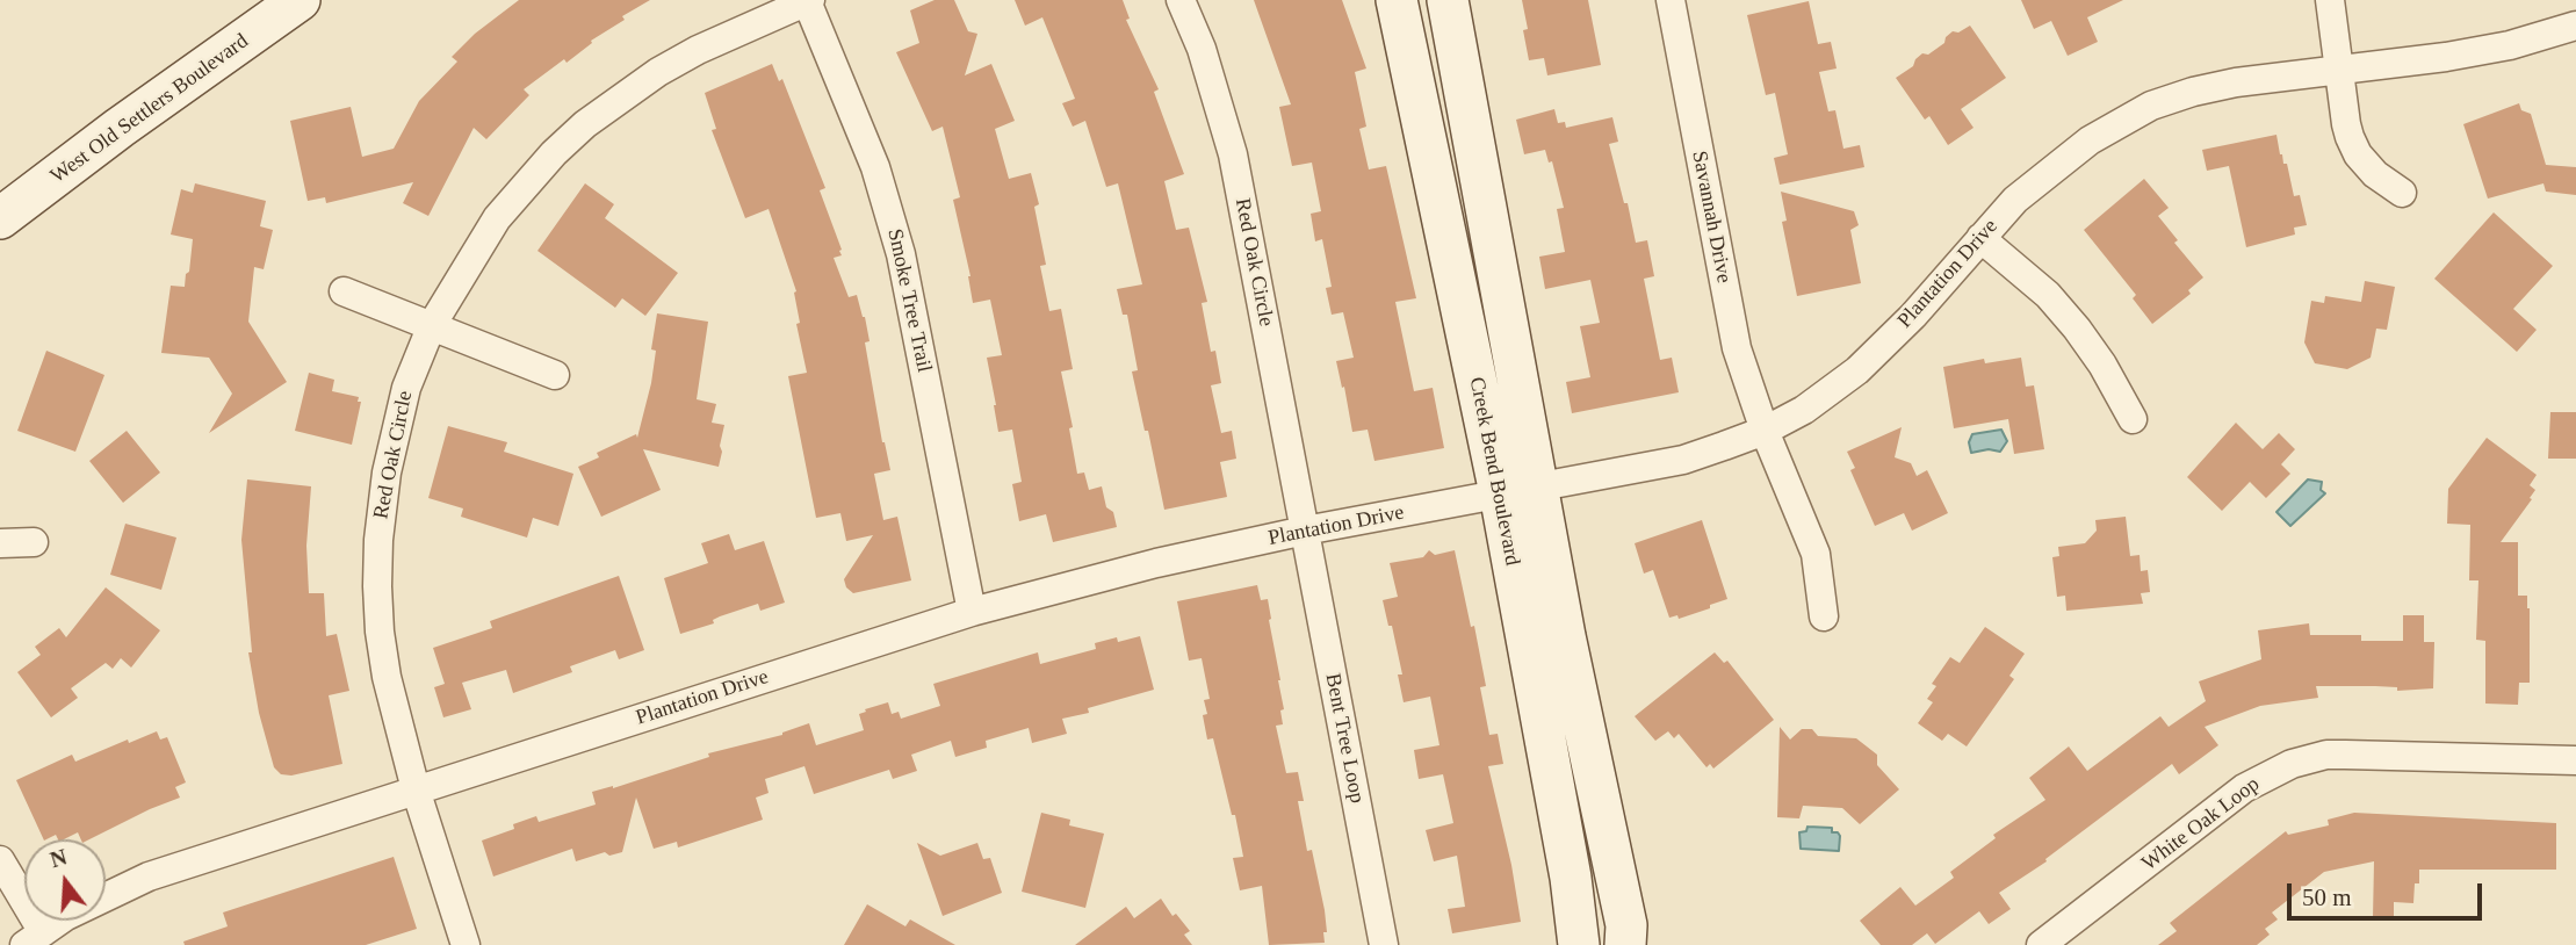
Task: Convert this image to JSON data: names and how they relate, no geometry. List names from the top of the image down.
{
  "streets": {
    "street": [
      "West Old Settlers Boulevard",
      "Savannah Drive",
      "Red Oak Circle",
      "Plantation Drive",
      "Smoke Tree Trail",
      "Creek Bend Boulevard",
      "Bent Tree Loop",
      "White Oak Loop"
    ]
  },
  "crossings": [
    ["Savannah Drive", "Plantation Drive"],
    ["Red Oak Circle", "Plantation Drive"],
    ["Red Oak Circle", "Smoke Tree Trail"],
    ["Red Oak Circle", "Bent Tree Loop"],
    ["Plantation Drive", "Smoke Tree Trail"],
    ["Plantation Drive", "Creek Bend Boulevard"],
    ["Plantation Drive", "Bent Tree Loop"]
  ],
  "scale_bar": "50 m",
  "north": "top"
}
